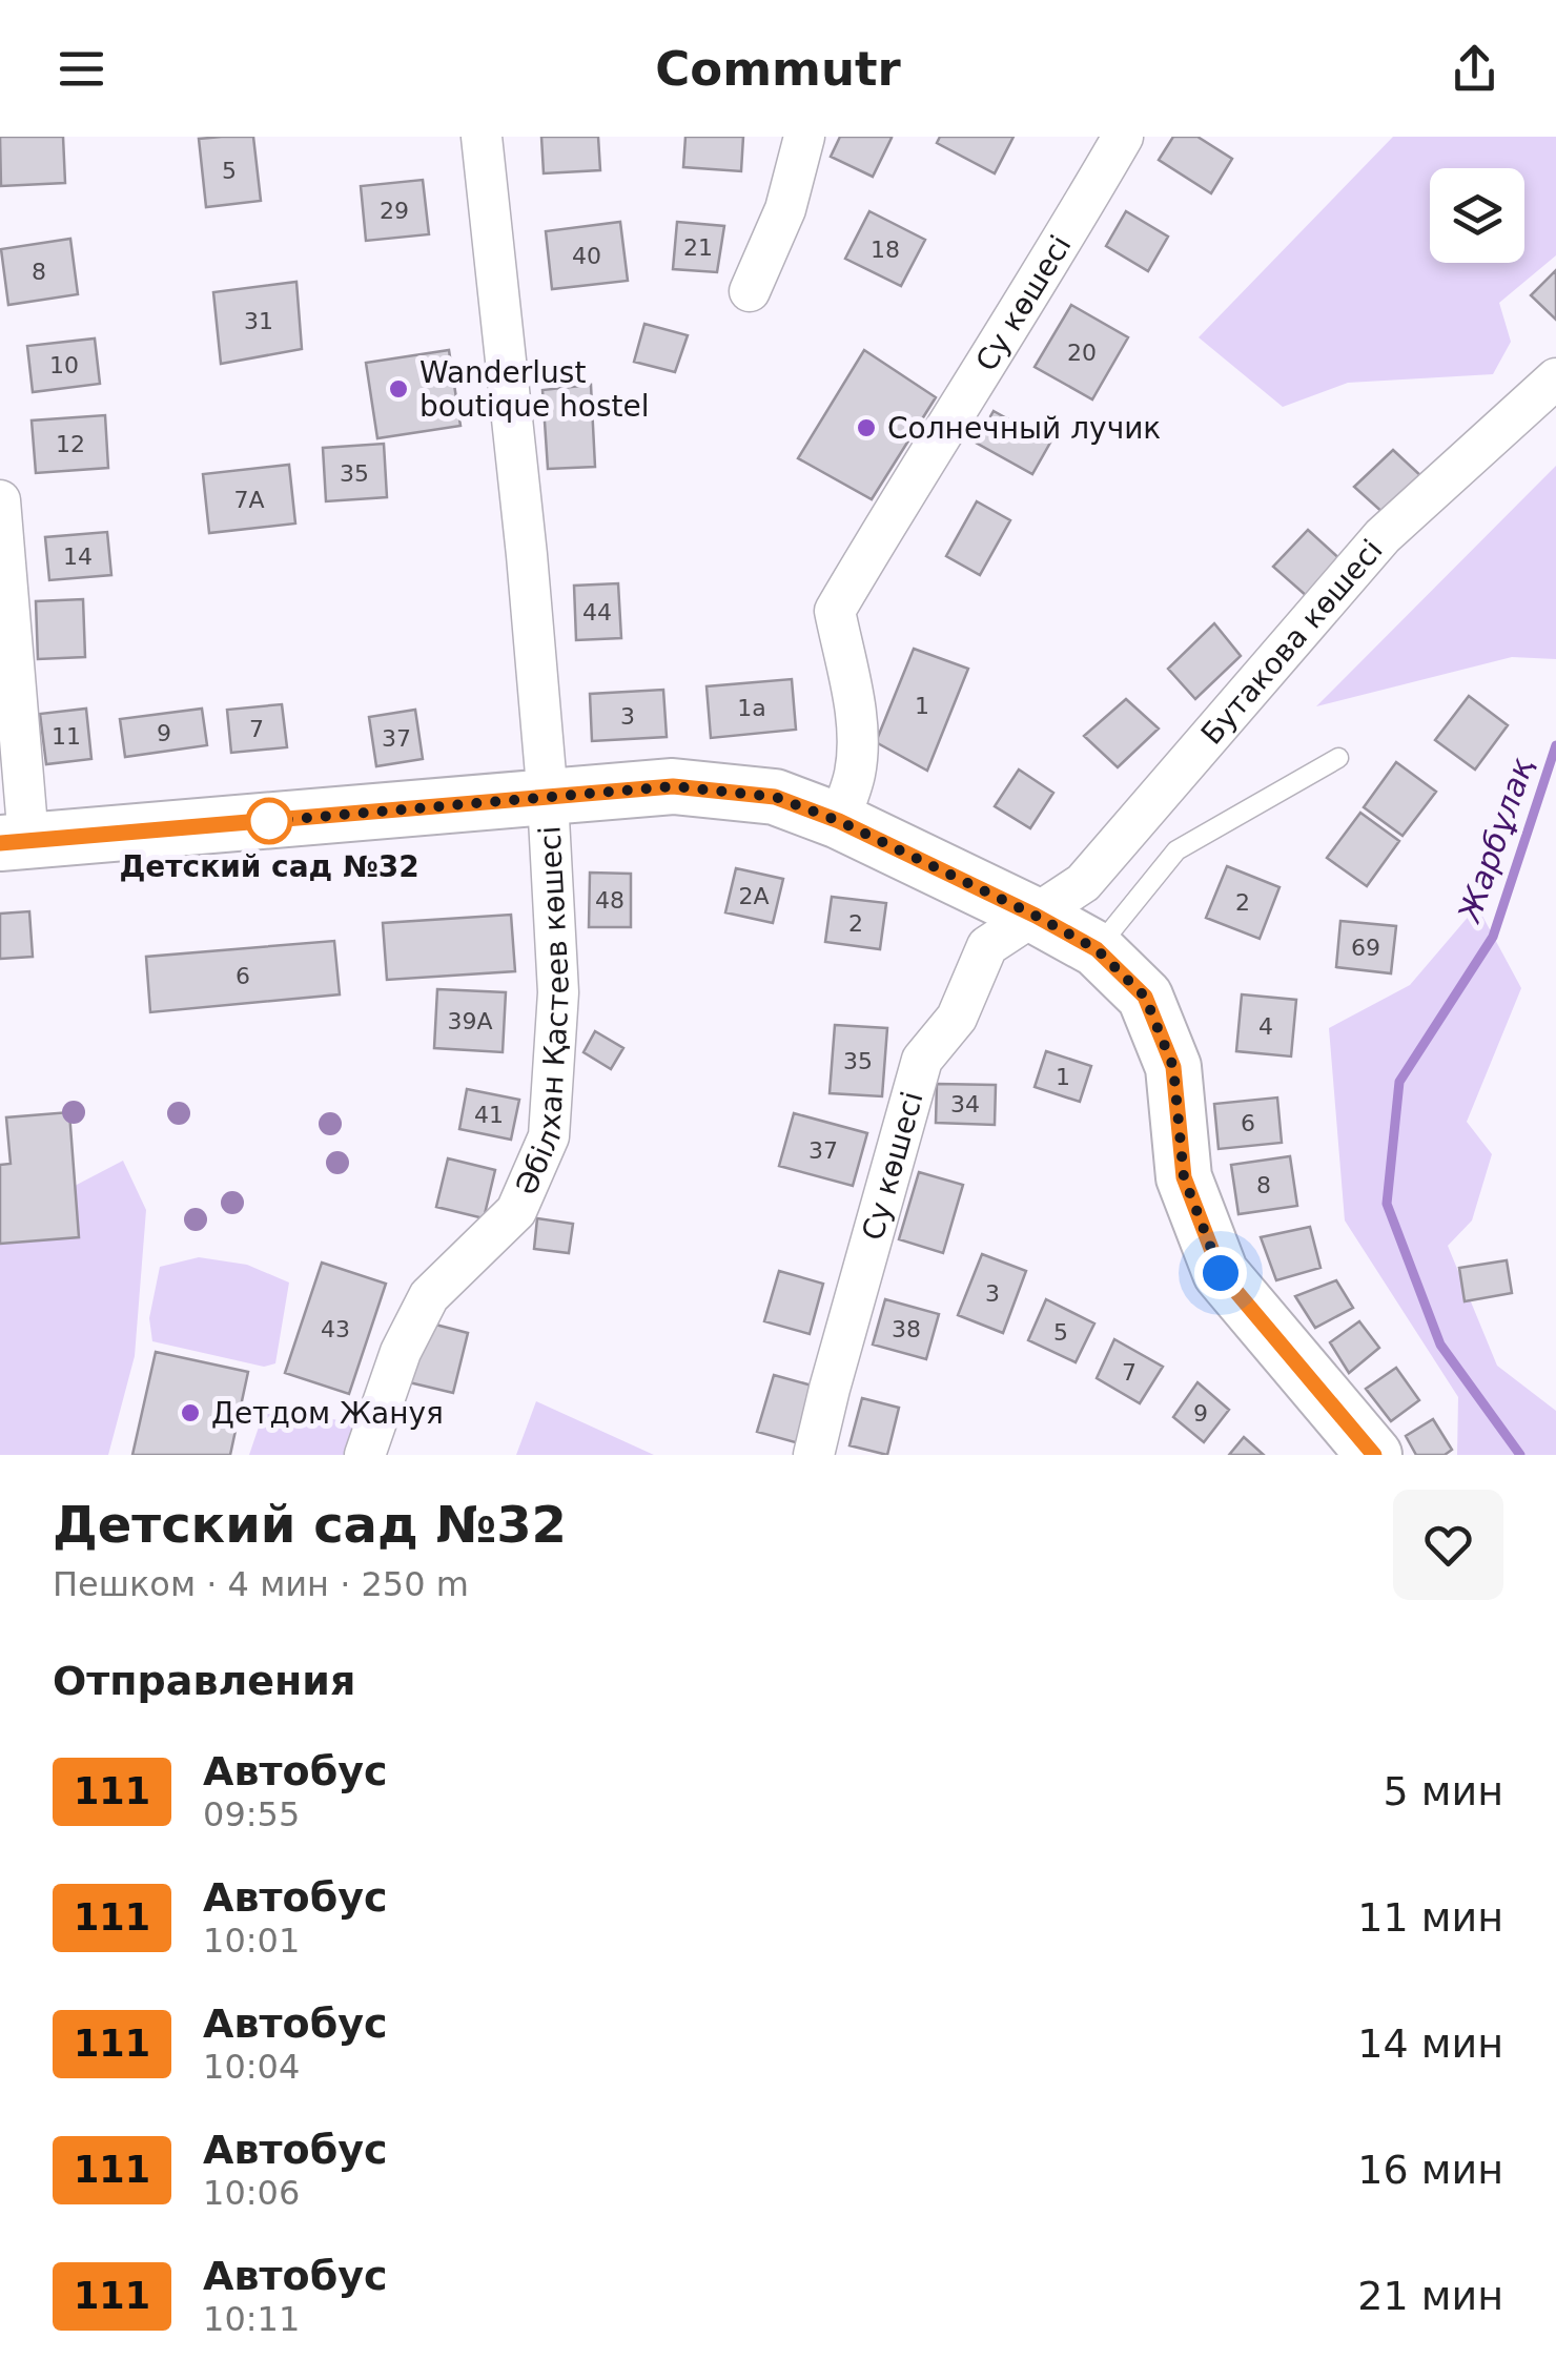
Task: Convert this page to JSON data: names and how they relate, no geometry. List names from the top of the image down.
{
  "streets": {
    "street": ["Су көшесі", "Бутакова көшесі", "Әбілхан Қастеев көшесі"]
  },
  "crossings": [
    ["Су көшесі", "Бутакова көшесі"]
  ],
  "water": ["Жарбұлақ"],
  "places": [
    "Wanderlust boutique hostel",
    "Солнечный лучик",
    "Детский сад №32",
    "Детдом Жануя"
  ],
  "lines": ["bus line 111"],
  "house_numbers": [
    "5",
    "29",
    "21",
    "18",
    "40",
    "8",
    "31",
    "20",
    "10",
    "12",
    "35",
    "7А",
    "14",
    "44",
    "1",
    "1а",
    "3",
    "7",
    "9",
    "11",
    "37",
    "2А",
    "48",
    "2",
    "2",
    "69",
    "6",
    "39А",
    "4",
    "35",
    "1",
    "34",
    "41",
    "6",
    "37",
    "8",
    "3",
    "43",
    "38",
    "5",
    "7",
    "9"
  ],
  "page": {
    "header": "Commutr",
    "heading": [
      ["Детский сад №32", "Пешком · 4 мин · 250 m"],
      "Отправления"
    ],
    "list": [
      {
        "mark": "111",
        "name": "Автобус",
        "note": "09:55",
        "value": "5 мин"
      },
      {
        "mark": "111",
        "name": "Автобус",
        "note": "10:01",
        "value": "11 мин"
      },
      {
        "mark": "111",
        "name": "Автобус",
        "note": "10:04",
        "value": "14 мин"
      },
      {
        "mark": "111",
        "name": "Автобус",
        "note": "10:06",
        "value": "16 мин"
      },
      {
        "mark": "111",
        "name": "Автобус",
        "note": "10:11",
        "value": "21 мин"
      }
    ]
  }
}
